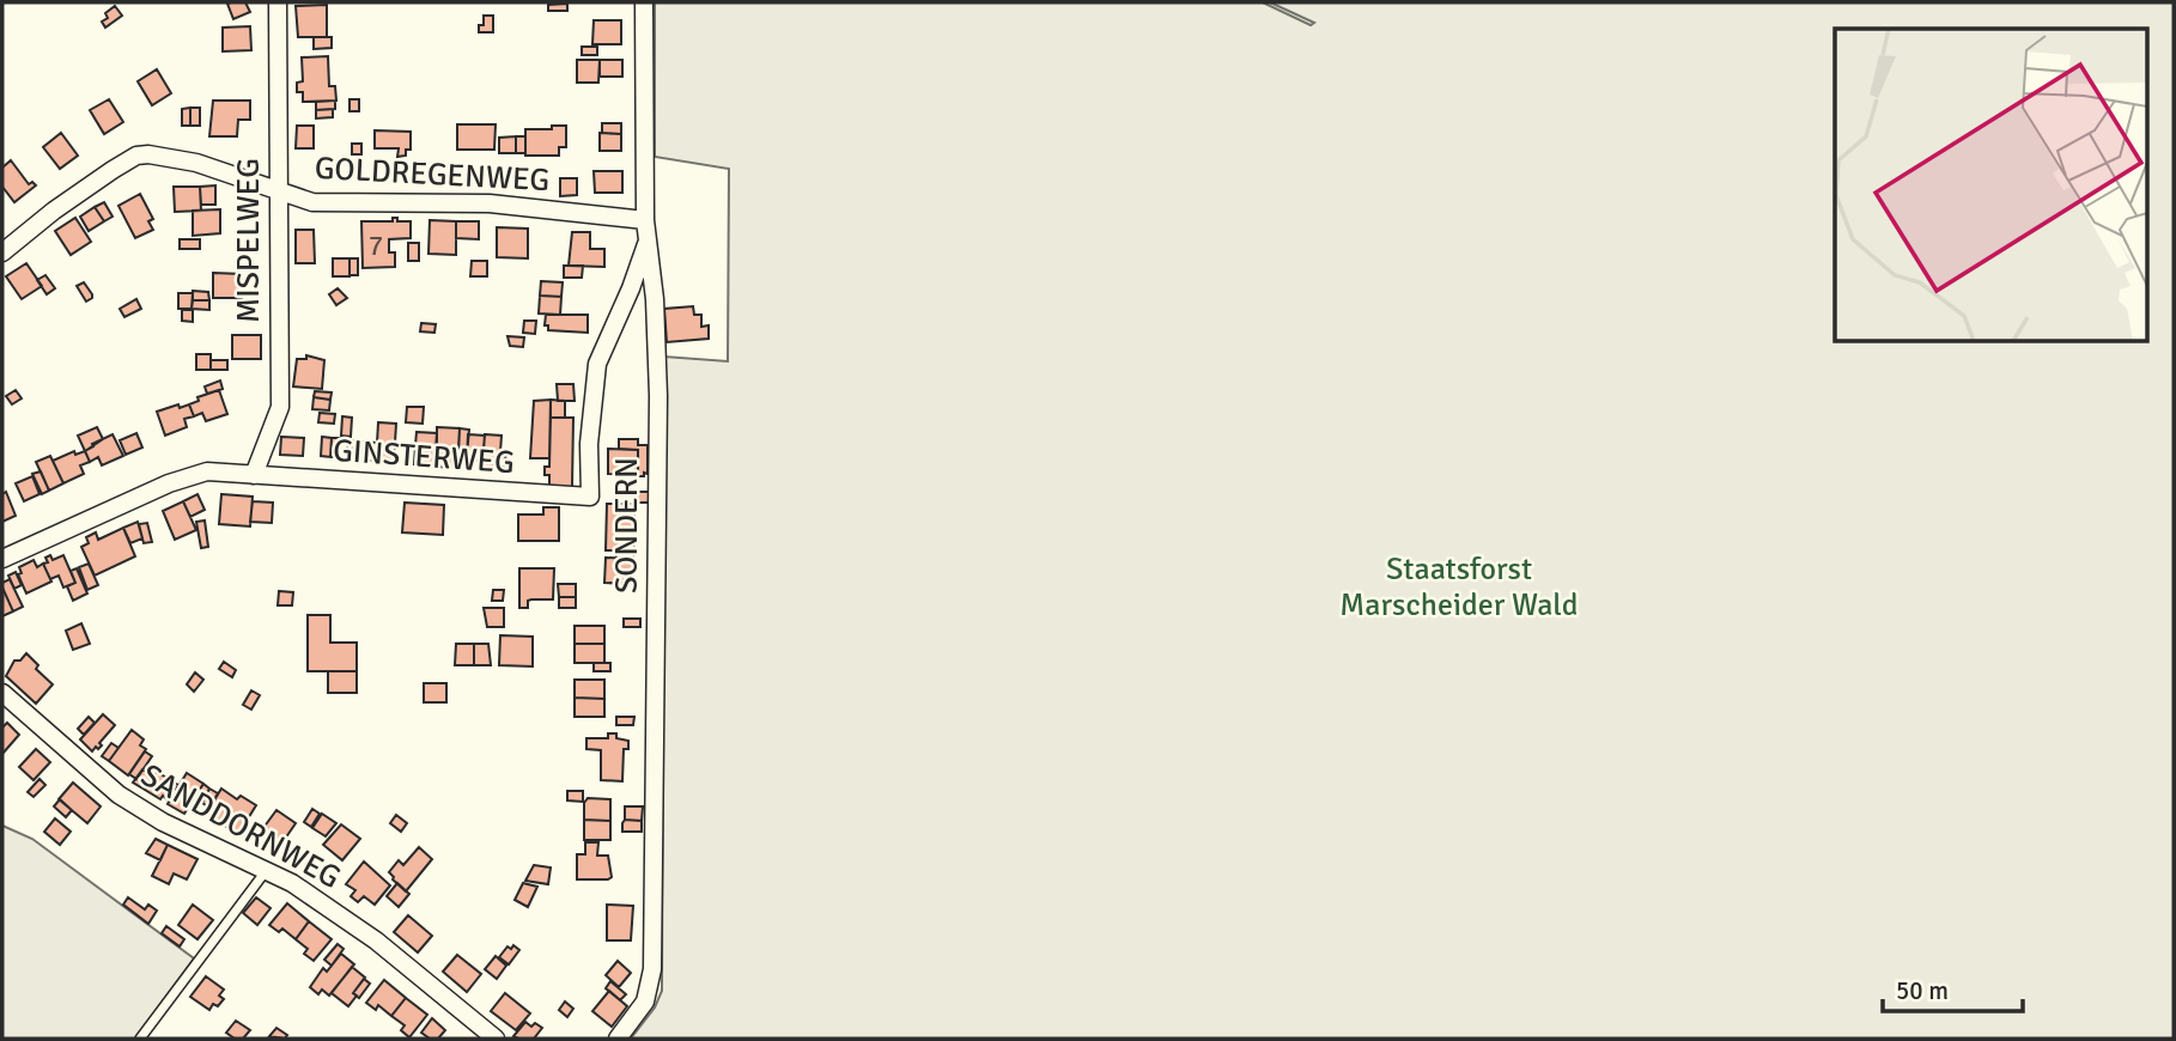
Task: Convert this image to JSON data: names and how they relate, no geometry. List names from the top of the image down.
{
  "streets": {
    "street": [
      "GOLDREGENWEG",
      "MISPELWEG",
      "GINSTERWEG",
      "SONDERN",
      "SANDDORNWEG"
    ]
  },
  "crossings": [
    ["GOLDREGENWEG", "MISPELWEG"],
    ["GOLDREGENWEG", "GINSTERWEG"],
    ["GOLDREGENWEG", "SONDERN"],
    ["MISPELWEG", "GINSTERWEG"],
    ["GINSTERWEG", "SONDERN"]
  ],
  "parks": ["Staatsforst Marscheider Wald"],
  "house_numbers": ["7"],
  "scale_bar": "50 m"
}
